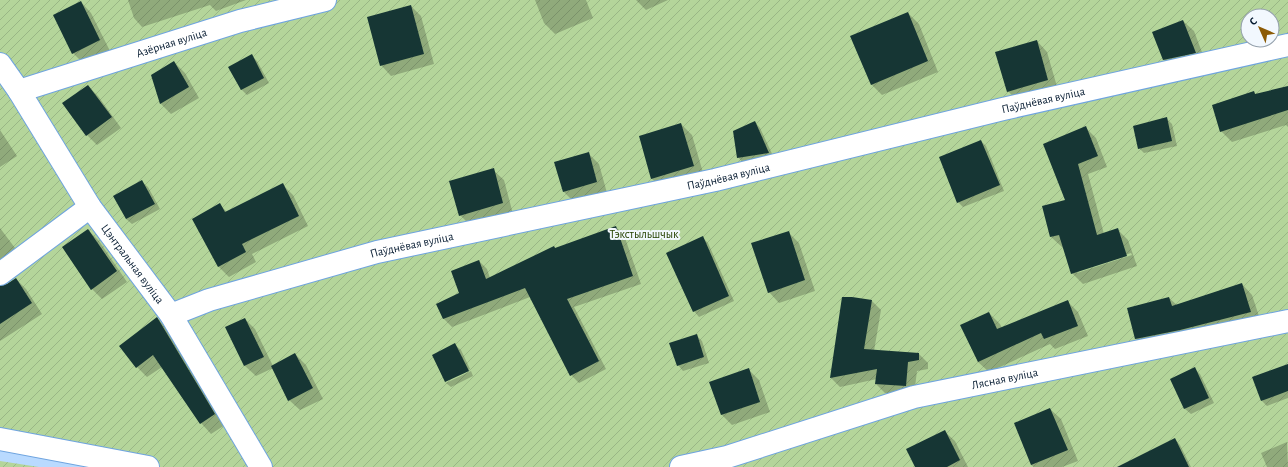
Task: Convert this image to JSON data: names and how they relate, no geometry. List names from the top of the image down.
{
  "streets": {
    "street": [
      "Азёрная вуліца",
      "Паўднёвая вуліца",
      "Цэнтральная вуліца",
      "Лясная вуліца"
    ]
  },
  "crossings": [
    ["Азёрная вуліца", "Цэнтральная вуліца"],
    ["Паўднёвая вуліца", "Цэнтральная вуліца"]
  ],
  "parks": ["Тэкстыльшчык"],
  "north": "top left"
}
